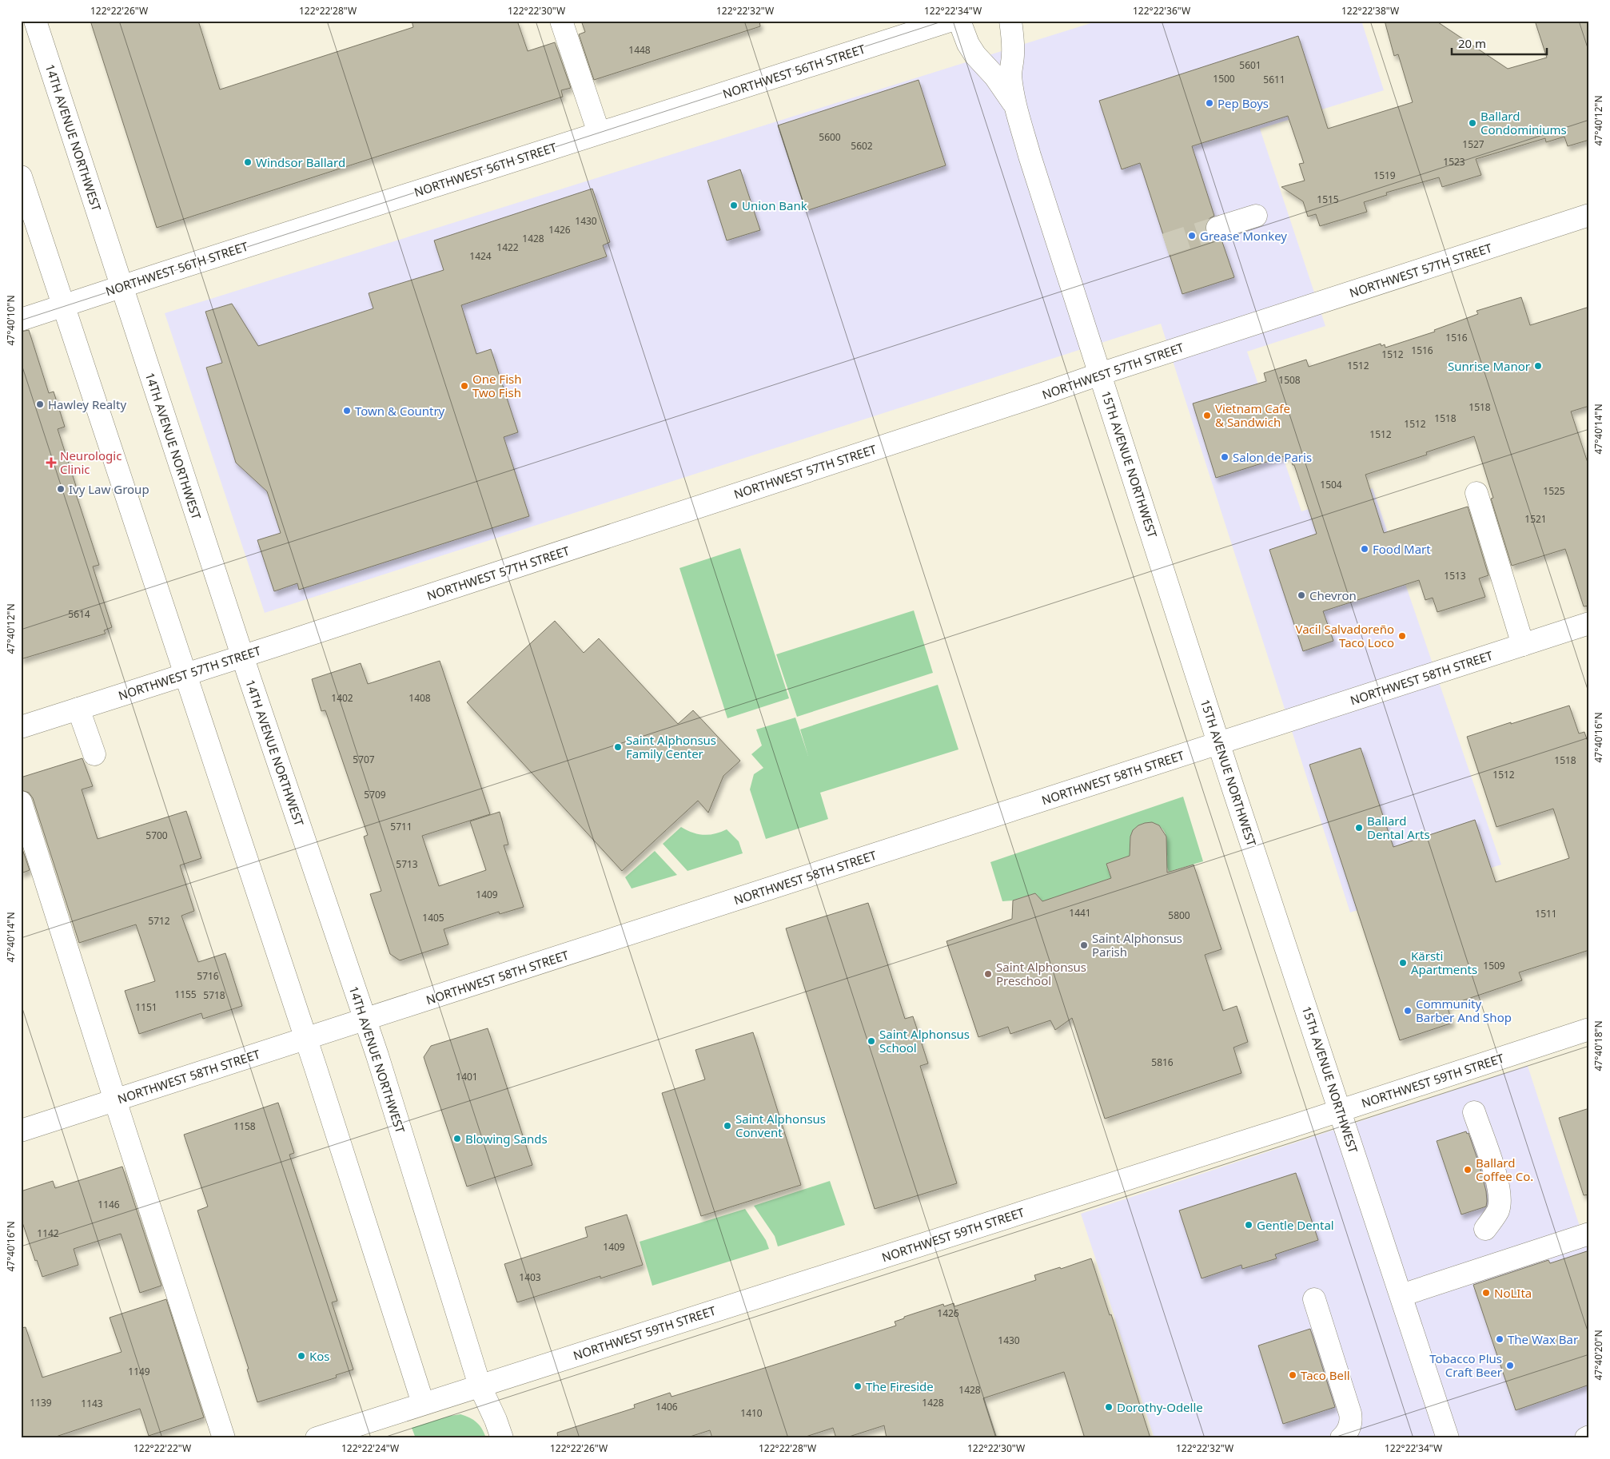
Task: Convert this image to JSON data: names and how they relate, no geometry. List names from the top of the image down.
{
  "streets": {
    "street": [
      "NORTHWEST 56TH STREET",
      "14TH AVENUE NORTHWEST",
      "NORTHWEST 57TH STREET",
      "15TH AVENUE NORTHWEST",
      "NORTHWEST 58TH STREET",
      "NORTHWEST 59TH STREET"
    ]
  },
  "crossings": [
    ["NORTHWEST 56TH STREET", "14TH AVENUE NORTHWEST"],
    ["14TH AVENUE NORTHWEST", "NORTHWEST 57TH STREET"],
    ["14TH AVENUE NORTHWEST", "NORTHWEST 58TH STREET"],
    ["14TH AVENUE NORTHWEST", "NORTHWEST 59TH STREET"],
    ["NORTHWEST 57TH STREET", "15TH AVENUE NORTHWEST"],
    ["15TH AVENUE NORTHWEST", "NORTHWEST 58TH STREET"],
    ["15TH AVENUE NORTHWEST", "NORTHWEST 59TH STREET"]
  ],
  "places": {
    "other": [
      "Pep Boys",
      "Ballard Condominiums",
      "Windsor Ballard",
      "Union Bank",
      "Grease Monkey",
      "Sunrise Manor",
      "One Fish Two Fish",
      "Hawley Realty",
      "Town & Country",
      "Vietnam Cafe & Sandwich",
      "Salon de Paris",
      "Ivy Law Group",
      "Food Mart",
      "Chevron",
      "Vacil Salvadoreño Taco Loco",
      "Saint Alphonsus Family Center",
      "Ballard Dental Arts",
      "Saint Alphonsus Parish",
      "Kärsti Apartments",
      "Saint Alphonsus Preschool",
      "Community Barber And Shop",
      "Saint Alphonsus School",
      "Saint Alphonsus Convent",
      "Blowing Sands",
      "Ballard Coffee Co.",
      "Gentle Dental",
      "NoLIta",
      "The Wax Bar",
      "Kos",
      "Tobacco Plus Craft Beer",
      "Taco Bell",
      "The Fireside",
      "Dorothy-Odelle"
    ],
    "health": ["Neurologic Clinic"]
  },
  "house_numbers": [
    "1448",
    "5601",
    "1500",
    "5611",
    "5600",
    "1527",
    "5602",
    "1523",
    "1519",
    "1515",
    "1430",
    "1426",
    "1428",
    "1422",
    "1424",
    "1516",
    "1516",
    "1512",
    "1512",
    "1508",
    "1518",
    "1518",
    "1512",
    "1512",
    "1504",
    "1525",
    "1521",
    "1513",
    "5614",
    "1402",
    "1408",
    "5707",
    "1518",
    "1512",
    "5709",
    "5711",
    "5700",
    "5713",
    "1409",
    "1441",
    "1511",
    "5800",
    "1405",
    "5712",
    "1509",
    "5716",
    "1155",
    "5718",
    "1151",
    "5816",
    "1401",
    "1158",
    "1146",
    "1142",
    "1409",
    "1403",
    "1426",
    "1430",
    "1149",
    "1428",
    "1139",
    "1428",
    "1143",
    "1406",
    "1410"
  ],
  "scale_bar": "20 m",
  "coordinates": [
    "122°22'26\"W",
    "122°22'28\"W",
    "122°22'30\"W",
    "122°22'32\"W",
    "122°22'34\"W",
    "122°22'36\"W",
    "122°22'38\"W",
    "47°40'12\"N",
    "47°40'10\"N",
    "47°40'14\"N",
    "47°40'16\"N",
    "47°40'18\"N",
    "47°40'20\"N",
    "122°22'22\"W",
    "122°22'24\"W"
  ]
}
